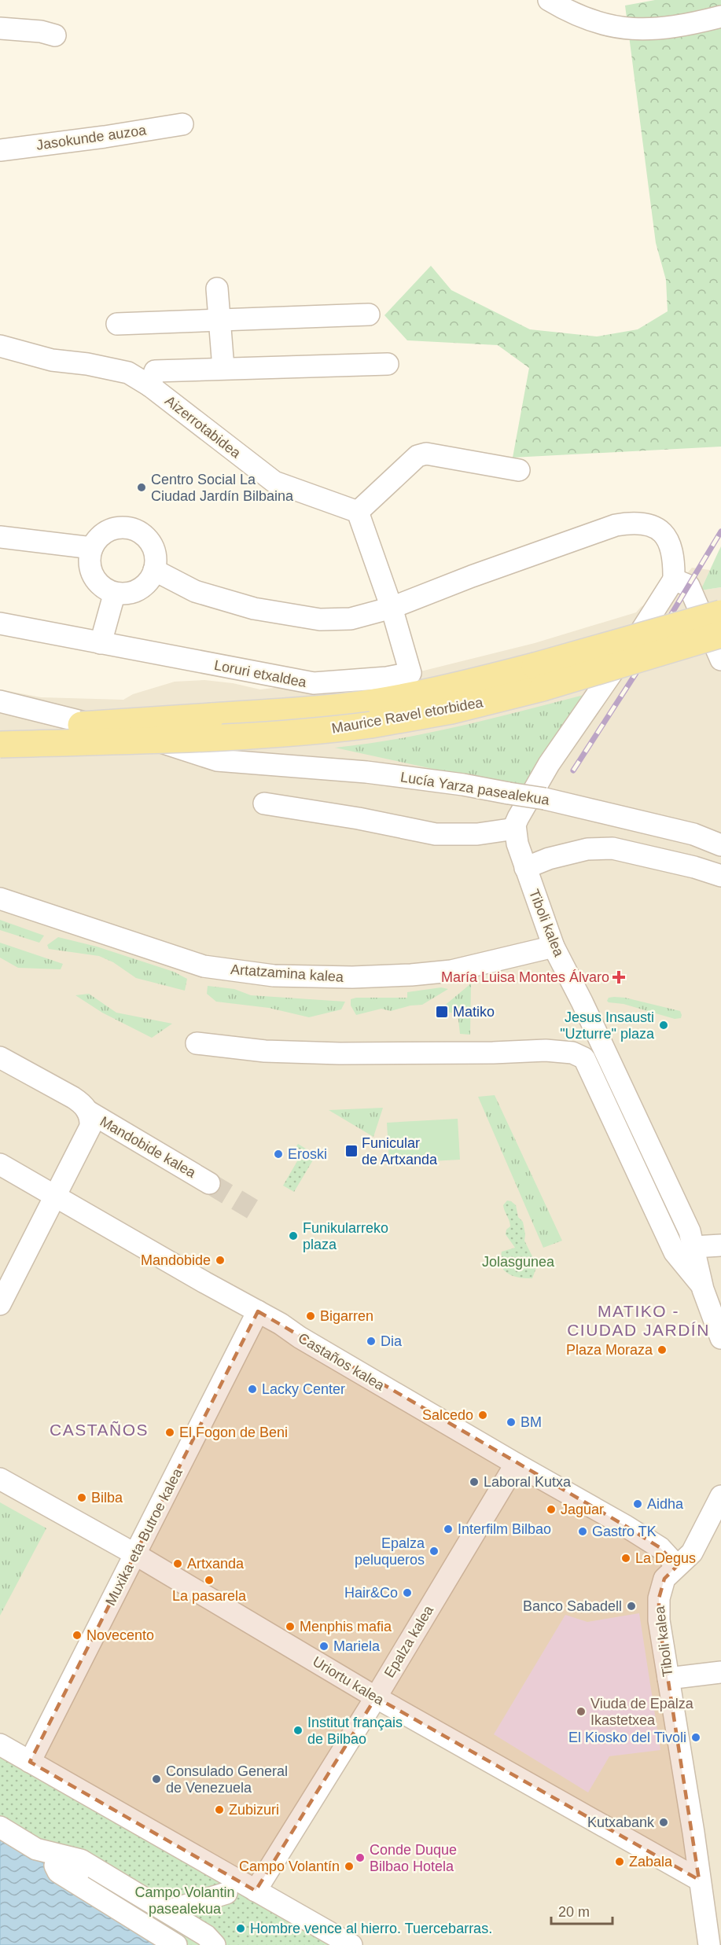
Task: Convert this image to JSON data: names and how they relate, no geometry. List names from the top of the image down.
{
  "streets": {
    "main road": ["Maurice Ravel etorbidea"],
    "street": [
      "Jasokunde auzoa",
      "Aizerrotabidea",
      "Loruri etxaldea",
      "Lucía Yarza pasealekua",
      "Tiboli kalea",
      "Artatzamina kalea",
      "Mandobide kalea",
      "Castaños kalea",
      "Muxika eta Butroe kalea",
      "Epalza kalea",
      "Uriortu kalea"
    ]
  },
  "crossings": [
    ["Tiboli kalea", "Artatzamina kalea"],
    ["Tiboli kalea", "Castaños kalea"],
    ["Tiboli kalea", "Uriortu kalea"],
    ["Castaños kalea", "Muxika eta Butroe kalea"],
    ["Castaños kalea", "Epalza kalea"],
    ["Muxika eta Butroe kalea", "Uriortu kalea"],
    ["Epalza kalea", "Uriortu kalea"]
  ],
  "districts": ["MATIKO - CIUDAD JARDÍN", "CASTAÑOS"],
  "parks": ["Jolasgunea", "Campo Volantin pasealekua"],
  "places": {
    "other": [
      "Centro Social La Ciudad Jardín Bilbaina",
      "Jesus Insausti \"Uzturre\" plaza",
      "Eroski",
      "Funikularreko plaza",
      "Mandobide",
      "Bigarren",
      "Dia",
      "Plaza Moraza",
      "Lacky Center",
      "Salcedo",
      "BM",
      "El Fogon de Beni",
      "Laboral Kutxa",
      "Bilba",
      "Aidha",
      "Jaguar",
      "Interfilm Bilbao",
      "Gastro TK",
      "Epalza peluqueros",
      "La Degus",
      "Artxanda",
      "La pasarela",
      "Hair&Co",
      "Banco Sabadell",
      "Menphis mafia",
      "Novecento",
      "Mariela",
      "Viuda de Epalza Ikastetxea",
      "Institut français de Bilbao",
      "El Kiosko del Tivoli",
      "Consulado General de Venezuela",
      "Zubizuri",
      "Kutxabank",
      "Conde Duque Bilbao Hotela",
      "Zabala",
      "Campo Volantín",
      "Hombre vence al hierro. Tuercebarras."
    ],
    "health": ["María Luisa Montes Álvaro"],
    "transit": ["Matiko", "Funicular de Artxanda"]
  },
  "scale_bar": "20 m"
}
